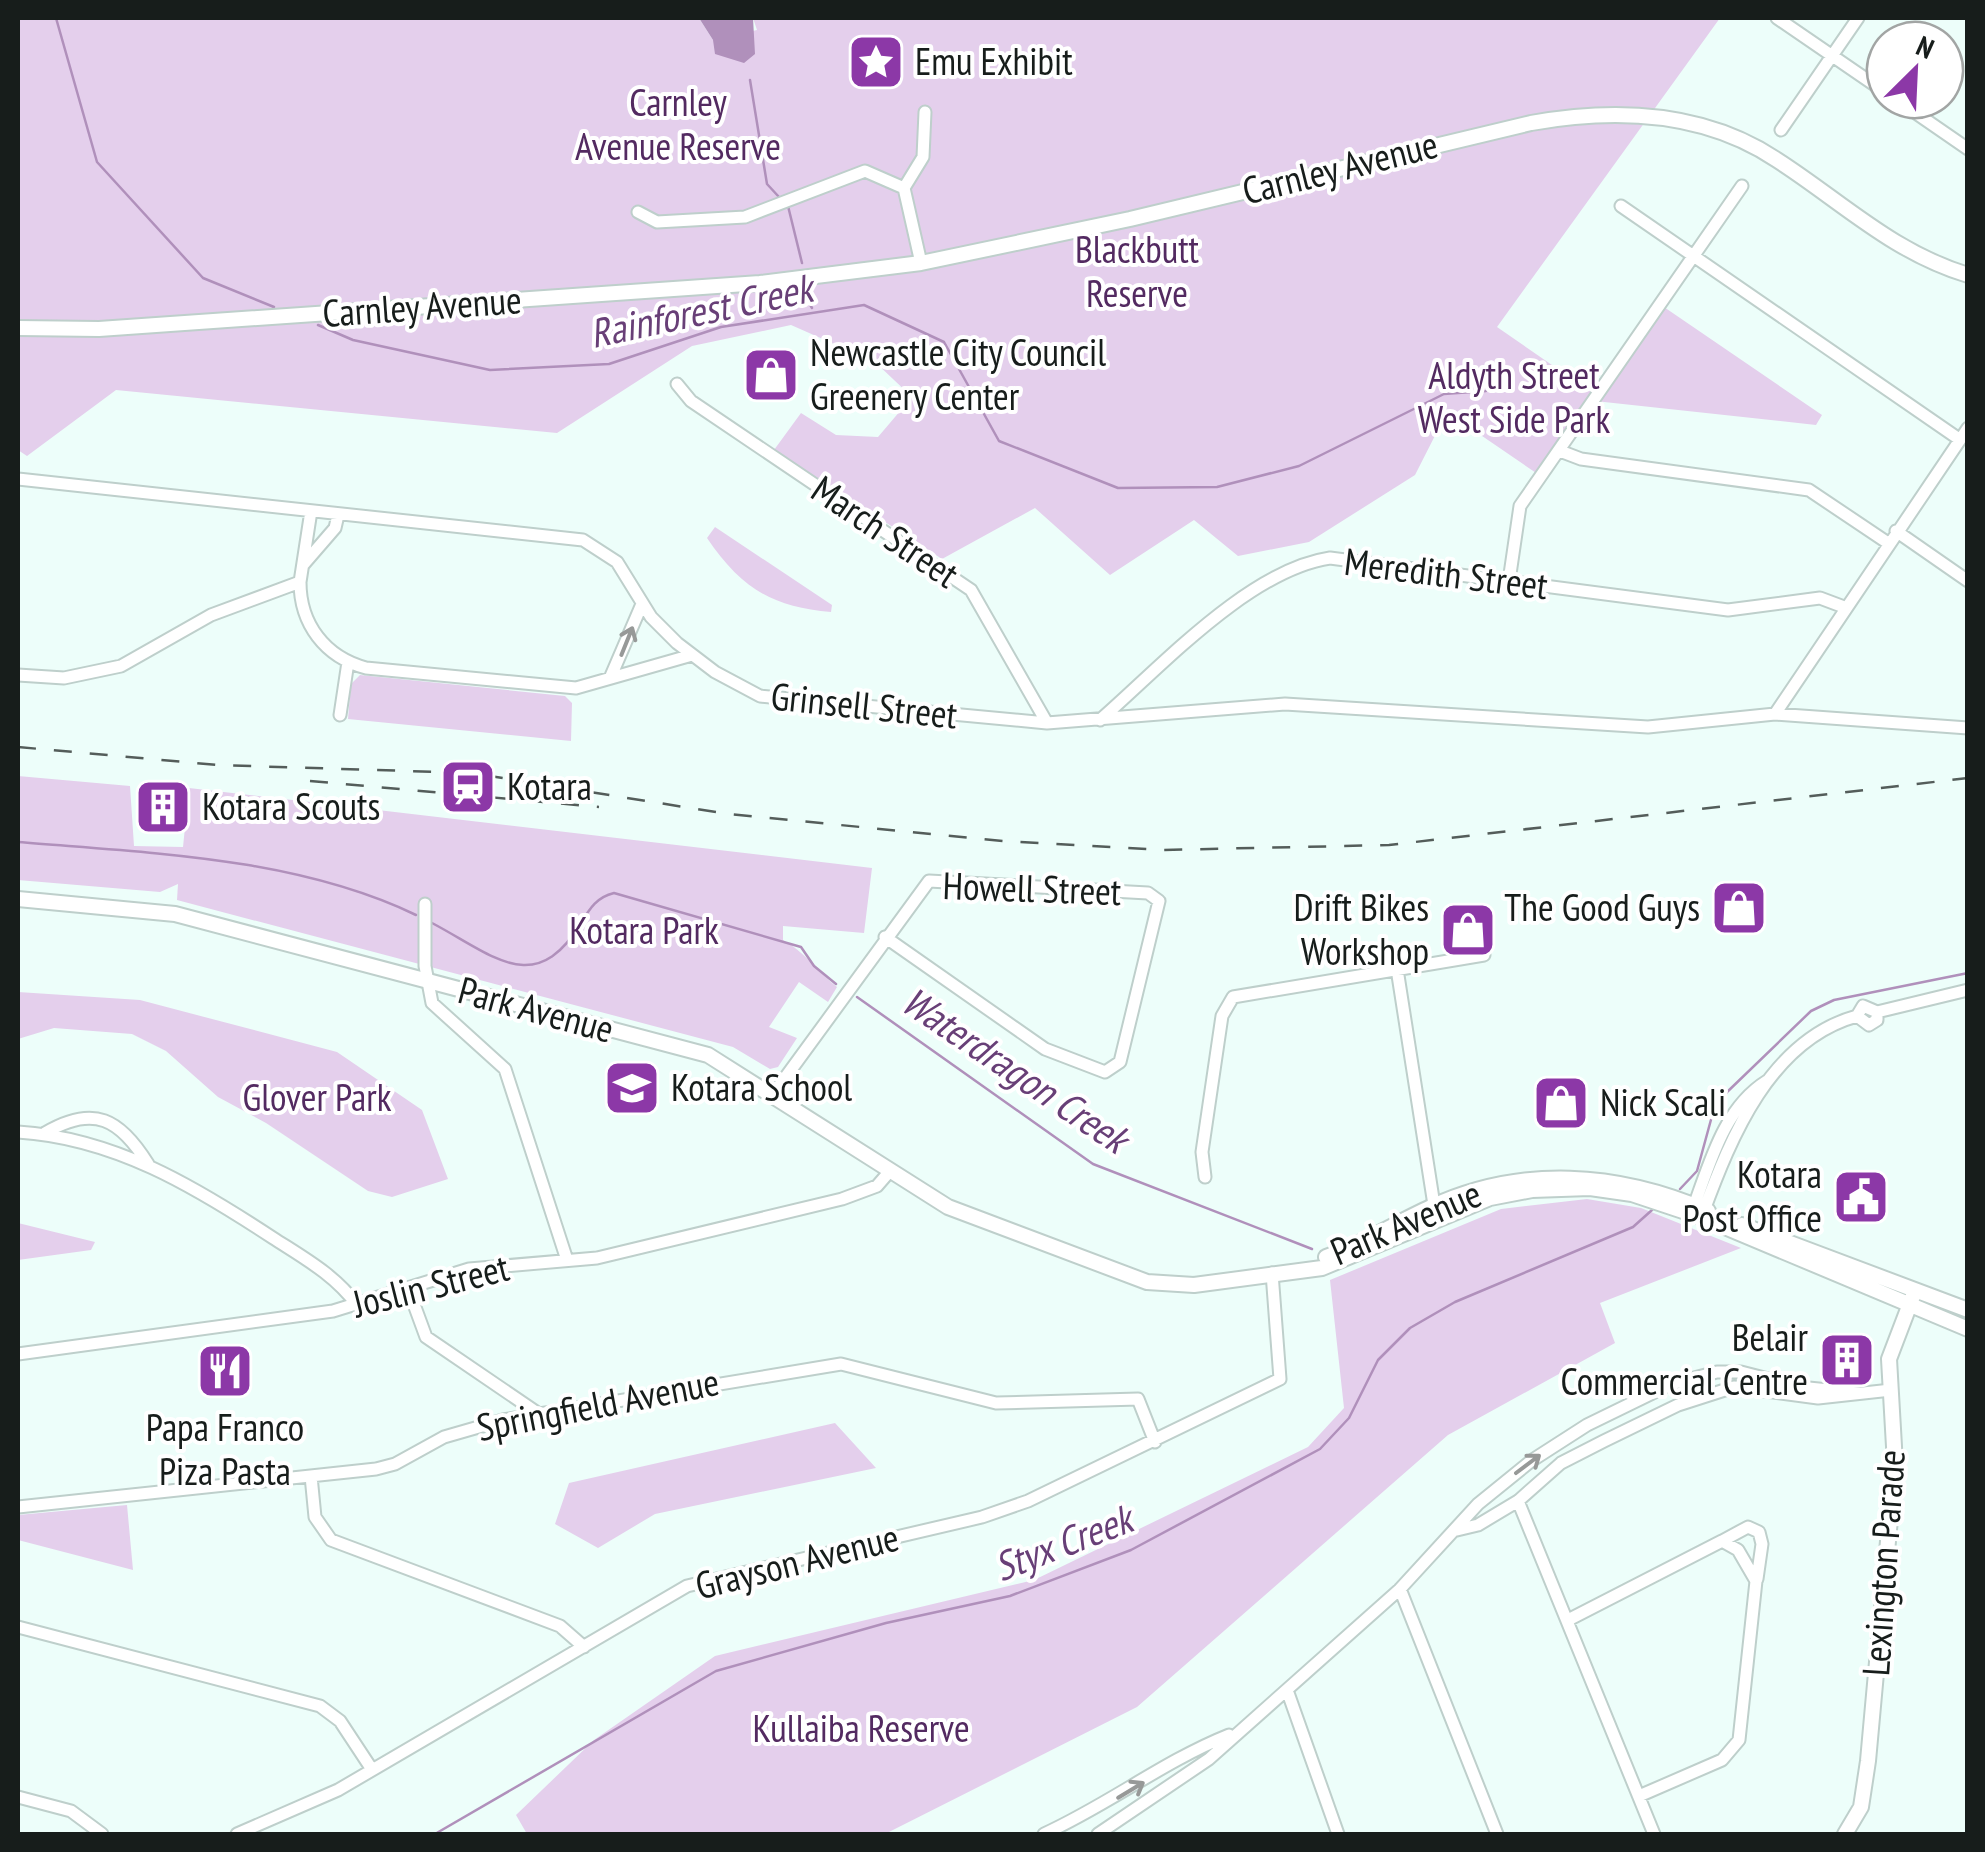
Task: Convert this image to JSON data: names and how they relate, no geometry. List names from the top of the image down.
{
  "streets": {
    "main road": ["Carnley Avenue", "Park Avenue", "Lexington Parade"],
    "street": [
      "March Street",
      "Meredith Street",
      "Grinsell Street",
      "Howell Street",
      "Joslin Street",
      "Springfield Avenue",
      "Grayson Avenue"
    ]
  },
  "crossings": [
    ["March Street", "Grinsell Street"],
    ["Meredith Street", "Grinsell Street"],
    ["Howell Street", "Park Avenue"],
    ["Park Avenue", "Joslin Street"],
    ["Park Avenue", "Grayson Avenue"],
    ["Park Avenue", "Lexington Parade"],
    ["Springfield Avenue", "Grayson Avenue"]
  ],
  "water": ["Rainforest Creek", "Waterdragon Creek", "Styx Creek"],
  "parks": [
    "Carnley Avenue Reserve",
    "Blackbutt Reserve",
    "Aldyth Street West Side Park",
    "Kotara Park",
    "Glover Park",
    "Kullaiba Reserve"
  ],
  "places": {
    "place": ["Emu Exhibit"],
    "shop": [
      "Newcastle City Council Greenery Center",
      "The Good Guys",
      "Drift Bikes Workshop",
      "Nick Scali"
    ],
    "station": ["Kotara"],
    "building": ["Kotara Scouts", "Belair Commercial Centre"],
    "school or university": ["Kotara School"],
    "public building": ["Kotara Post Office"],
    "restaurant": ["Papa Franco Piza Pasta"]
  },
  "north": "top right"
}
